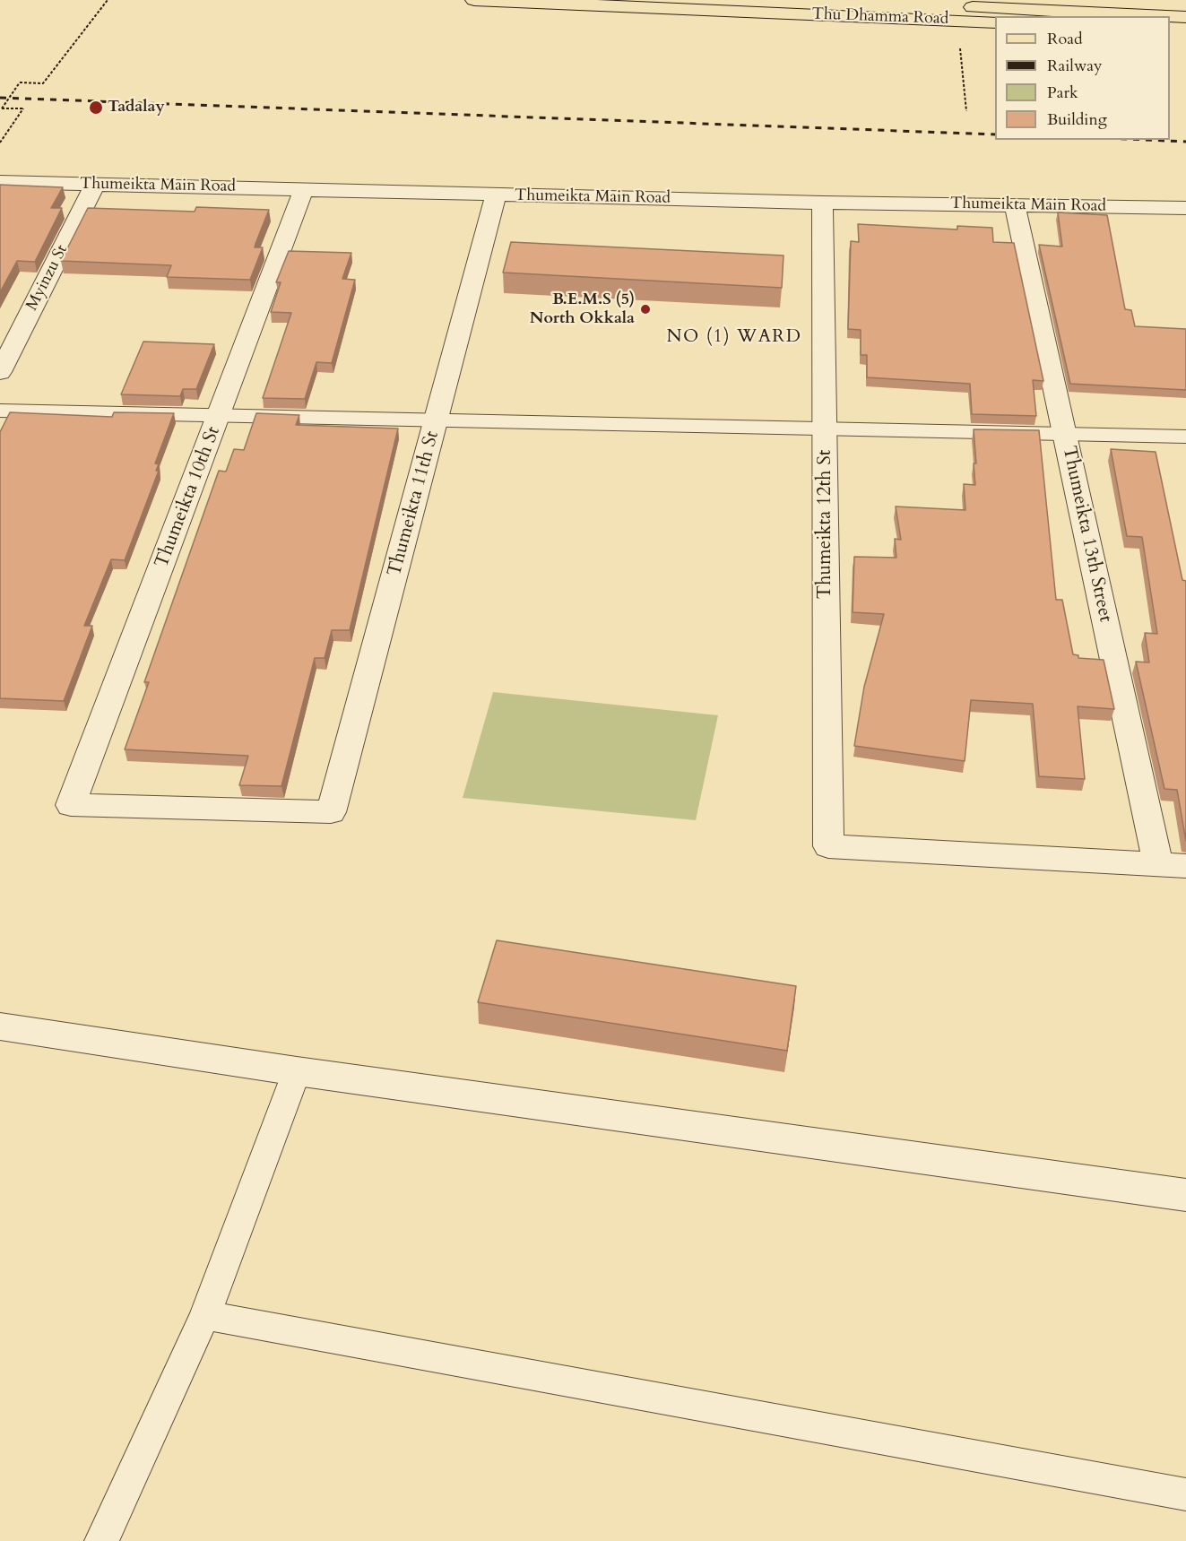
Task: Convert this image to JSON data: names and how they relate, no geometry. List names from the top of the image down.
{
  "streets": {
    "main road": ["Thu Dhamma Road"],
    "street": [
      "Thumeikta Main Road",
      "Myinzu St",
      "Thumeikta 10th St",
      "Thumeikta 11th St",
      "Thumeikta 12th St",
      "Thumeikta 13th Street"
    ]
  },
  "crossings": [
    ["Thumeikta Main Road", "Myinzu St"],
    ["Thumeikta Main Road", "Thumeikta 10th St"],
    ["Thumeikta Main Road", "Thumeikta 11th St"],
    ["Thumeikta Main Road", "Thumeikta 12th St"],
    ["Thumeikta Main Road", "Thumeikta 13th Street"],
    ["Thumeikta 10th St", "Thumeikta 11th St"],
    ["Thumeikta 12th St", "Thumeikta 13th Street"]
  ],
  "districts": ["NO (1) WARD"],
  "places": ["Tadalay", "B.E.M.S (5) North Okkala"],
  "legend": [
    "Road",
    "Railway",
    "Park",
    "Building"
  ]
}
